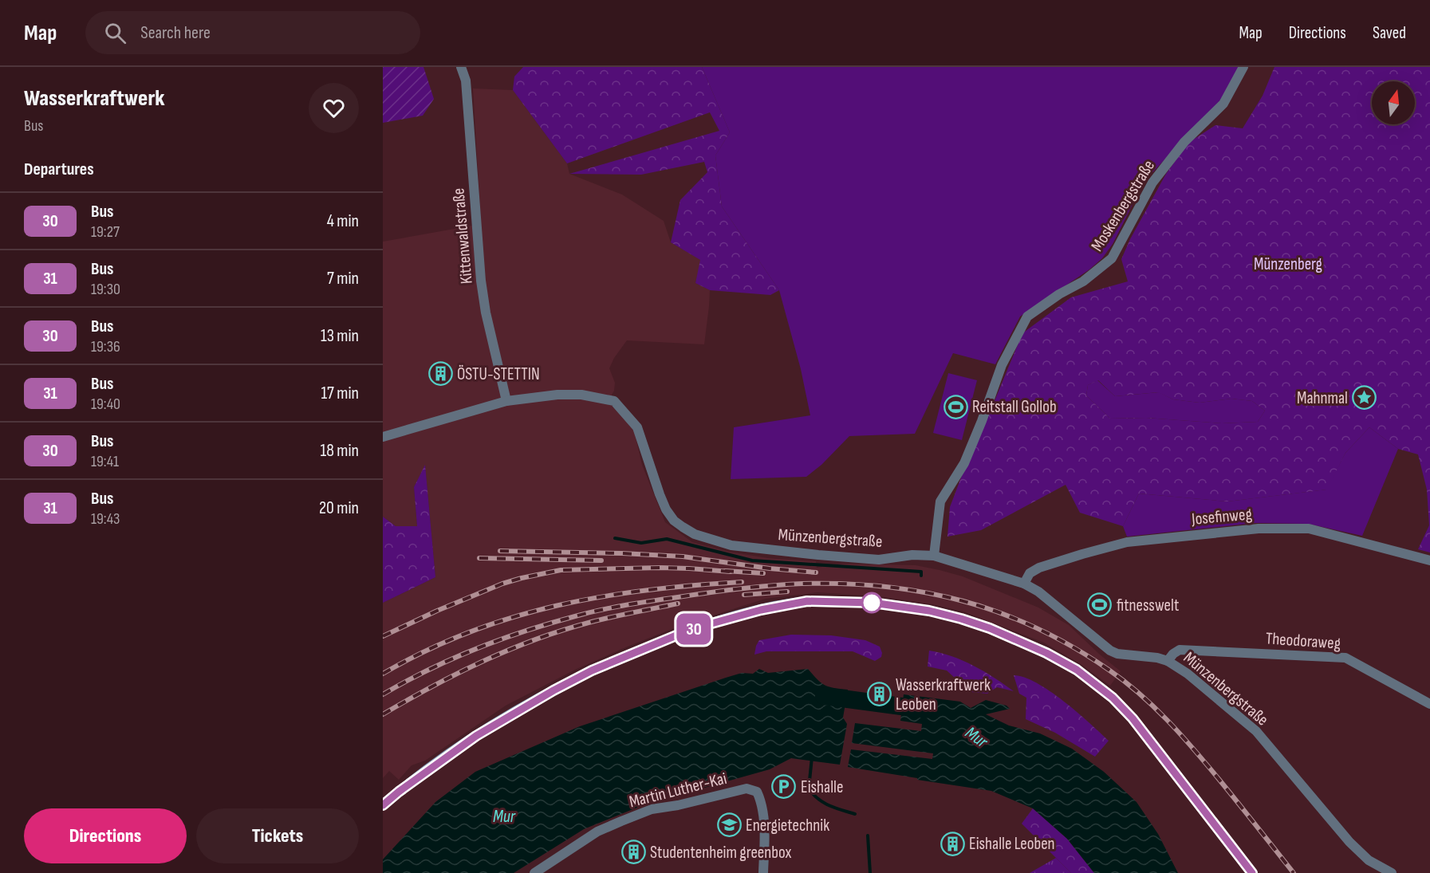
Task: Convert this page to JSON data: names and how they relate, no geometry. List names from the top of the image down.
{
  "streets": {
    "street": [
      "Moskenbergstraße",
      "Kittenwaldstraße",
      "Josefinweg",
      "Münzenbergstraße",
      "Theodoraweg",
      "Martin Luther-Kai"
    ]
  },
  "crossings": [
    ["Moskenbergstraße", "Münzenbergstraße"],
    ["Kittenwaldstraße", "Münzenbergstraße"],
    ["Josefinweg", "Münzenbergstraße"],
    ["Münzenbergstraße", "Theodoraweg"]
  ],
  "water": ["Mur"],
  "parks": ["Münzenberg"],
  "places": {
    "building": [
      "ÖSTU-STETTIN",
      "Wasserkraftwerk Leoben",
      "Eishalle Leoben",
      "Studentenheim greenbox"
    ],
    "place": ["Mahnmal"],
    "sports": ["Reitstall Gollob", "fitnesswelt"],
    "parking": ["Eishalle"],
    "school or university": ["Energietechnik"]
  },
  "lines": ["bus line 30"],
  "north": "top",
  "page": {
    "header": "Map",
    "search": "Search here",
    "nav": ["Map", "Directions", "Saved"],
    "heading": [
      ["Wasserkraftwerk", "Bus"],
      "Departures"
    ],
    "on_map": "30",
    "list": [
      {
        "mark": "30",
        "name": "Bus",
        "note": "19:27",
        "value": "4 min"
      },
      {
        "mark": "31",
        "name": "Bus",
        "note": "19:30",
        "value": "7 min"
      },
      {
        "mark": "30",
        "name": "Bus",
        "note": "19:36",
        "value": "13 min"
      },
      {
        "mark": "31",
        "name": "Bus",
        "note": "19:40",
        "value": "17 min"
      },
      {
        "mark": "30",
        "name": "Bus",
        "note": "19:41",
        "value": "18 min"
      },
      {
        "mark": "31",
        "name": "Bus",
        "note": "19:43",
        "value": "20 min"
      }
    ],
    "buttons": ["Directions", "Tickets"]
  }
}
